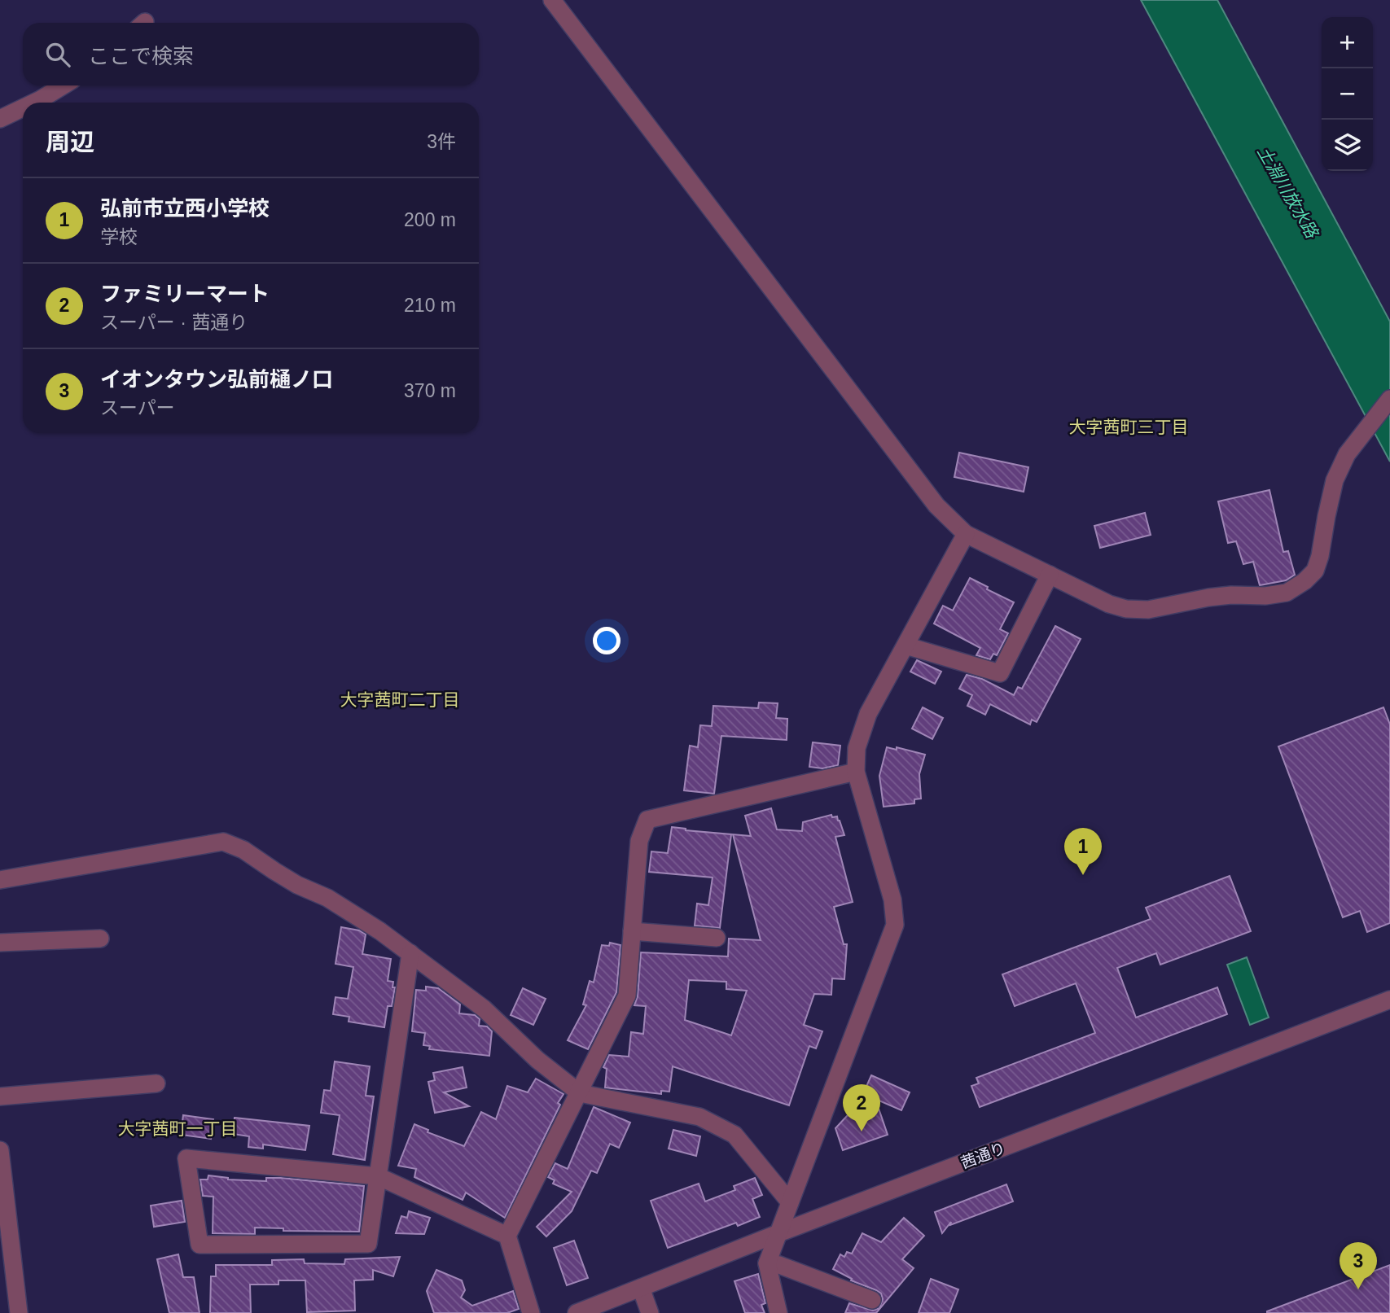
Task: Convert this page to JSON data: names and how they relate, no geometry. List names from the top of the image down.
{
  "streets": {
    "street": ["茜通り"]
  },
  "districts": ["大字茜町三丁目", "大字茜町二丁目", "大字茜町一丁目"],
  "water": ["土淵川放水路"],
  "page": {
    "map_buttons": ["+", "−"],
    "search": "ここで検索",
    "heading": ["周辺", "3件"],
    "list": [
      {
        "mark": "1",
        "name": "弘前市立西小学校",
        "note": "学校",
        "value": "200 m"
      },
      {
        "mark": "2",
        "name": "ファミリーマート",
        "note": "スーパー · 茜通り",
        "value": "210 m"
      },
      {
        "mark": "3",
        "name": "イオンタウン弘前樋ノ口",
        "note": "スーパー",
        "value": "370 m"
      }
    ],
    "pins": ["1", "2", "3"]
  }
}
